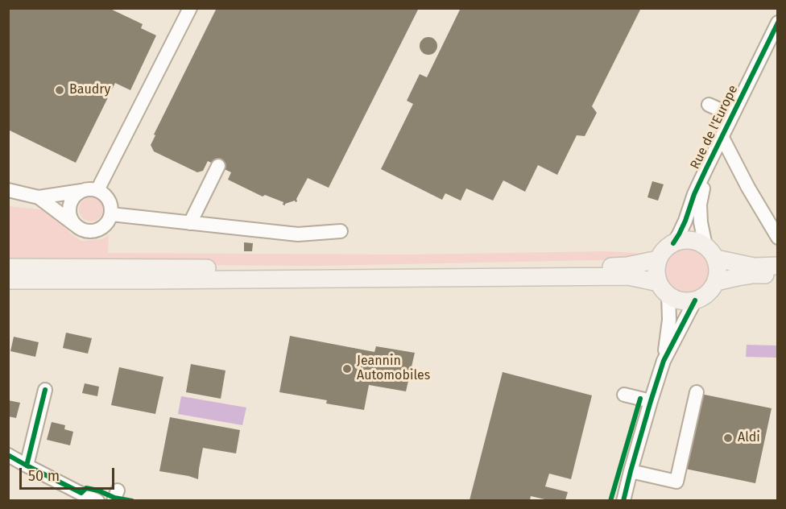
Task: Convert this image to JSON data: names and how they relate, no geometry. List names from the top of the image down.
{
  "streets": {
    "street": ["Rue de l'Europe"]
  },
  "places": ["Baudry", "Jeannin Automobiles", "Aldi"],
  "scale_bar": "50 m"
}
